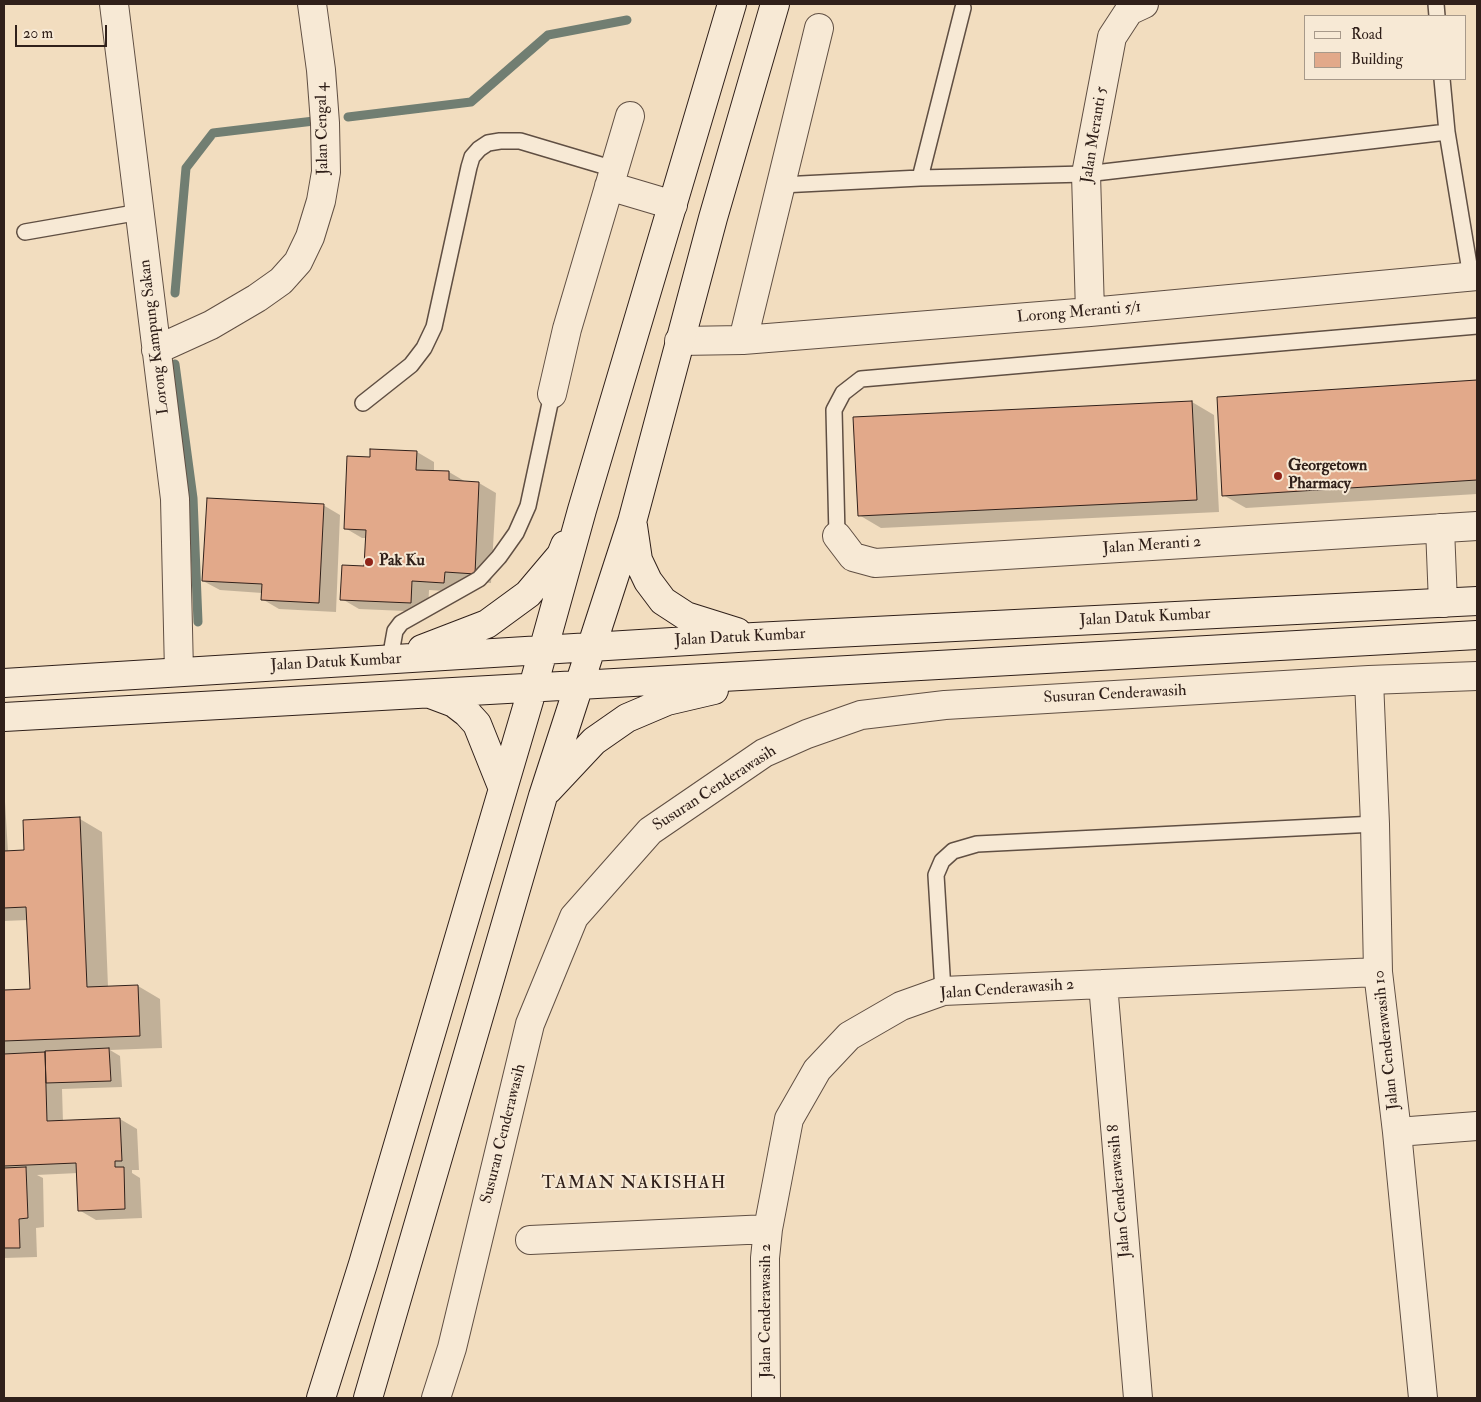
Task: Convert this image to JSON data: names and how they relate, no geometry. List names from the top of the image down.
{
  "streets": {
    "street": [
      "Jalan Cengal 4",
      "Jalan Meranti 5",
      "Lorong Meranti 5/1",
      "Lorong Kampung Sakan",
      "Jalan Meranti 2",
      "Jalan Datuk Kumbar",
      "Susuran Cenderawasih",
      "Jalan Cenderawasih 2",
      "Jalan Cenderawasih 10",
      "Jalan Cenderawasih 8"
    ]
  },
  "crossings": [
    ["Jalan Cengal 4", "Lorong Kampung Sakan"],
    ["Jalan Meranti 5", "Lorong Meranti 5/1"],
    ["Lorong Kampung Sakan", "Jalan Datuk Kumbar"],
    ["Susuran Cenderawasih", "Jalan Cenderawasih 10"],
    ["Jalan Cenderawasih 2", "Jalan Cenderawasih 10"],
    ["Jalan Cenderawasih 2", "Jalan Cenderawasih 8"]
  ],
  "districts": ["TAMAN NAKISHAH"],
  "places": ["Georgetown Pharmacy", "Pak Ku"],
  "legend": ["Road", "Building"],
  "scale_bar": "20 m"
}
